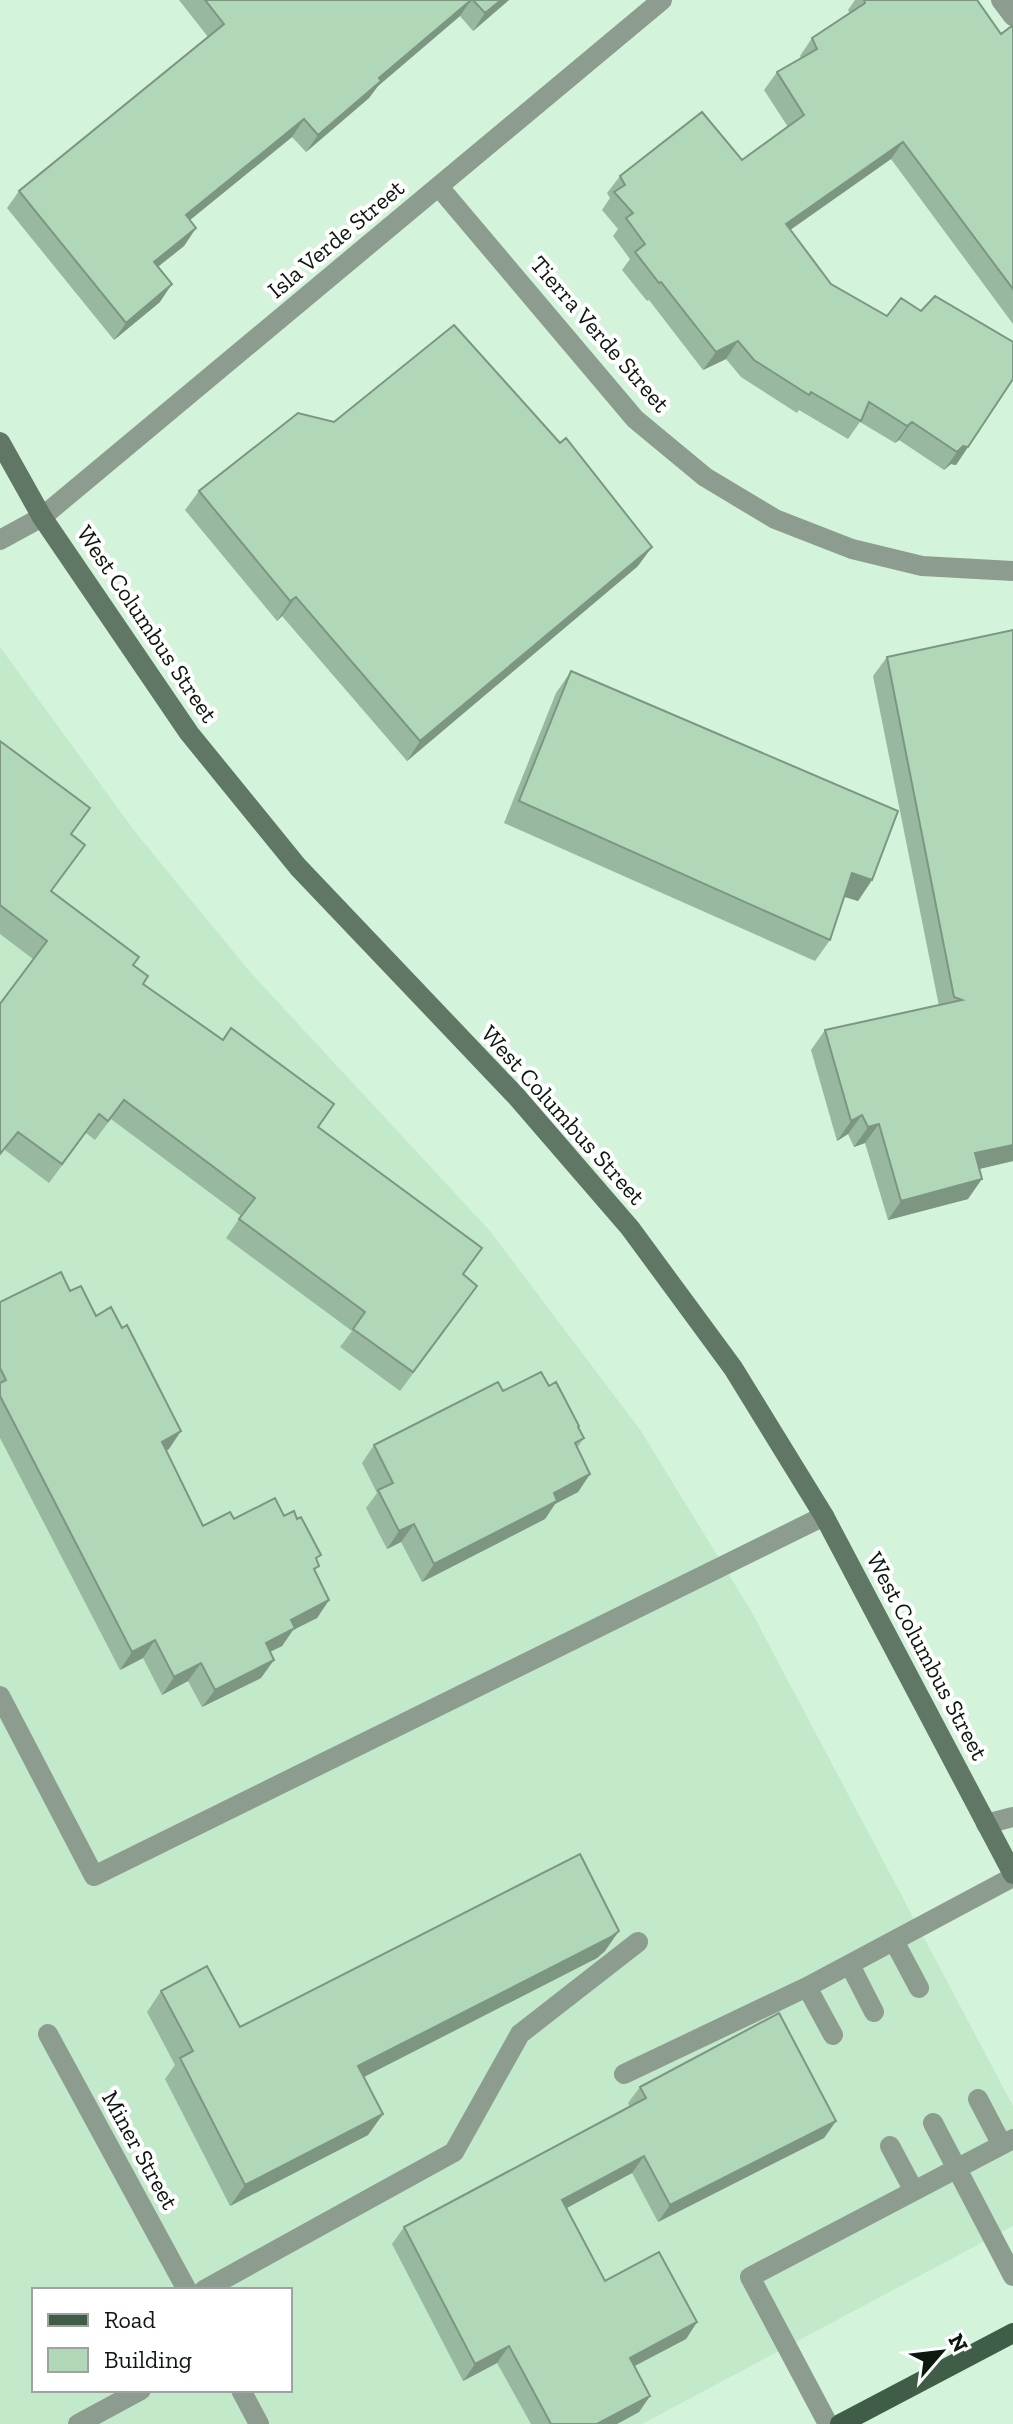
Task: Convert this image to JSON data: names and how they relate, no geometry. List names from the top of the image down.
{
  "streets": {
    "main road": ["West Columbus Street"],
    "street": ["Isla Verde Street", "Tierra Verde Street", "Miner Street"]
  },
  "crossings": [
    ["Isla Verde Street", "Tierra Verde Street"],
    ["Isla Verde Street", "West Columbus Street"]
  ],
  "legend": ["Road", "Building"],
  "north": "top right"
}
